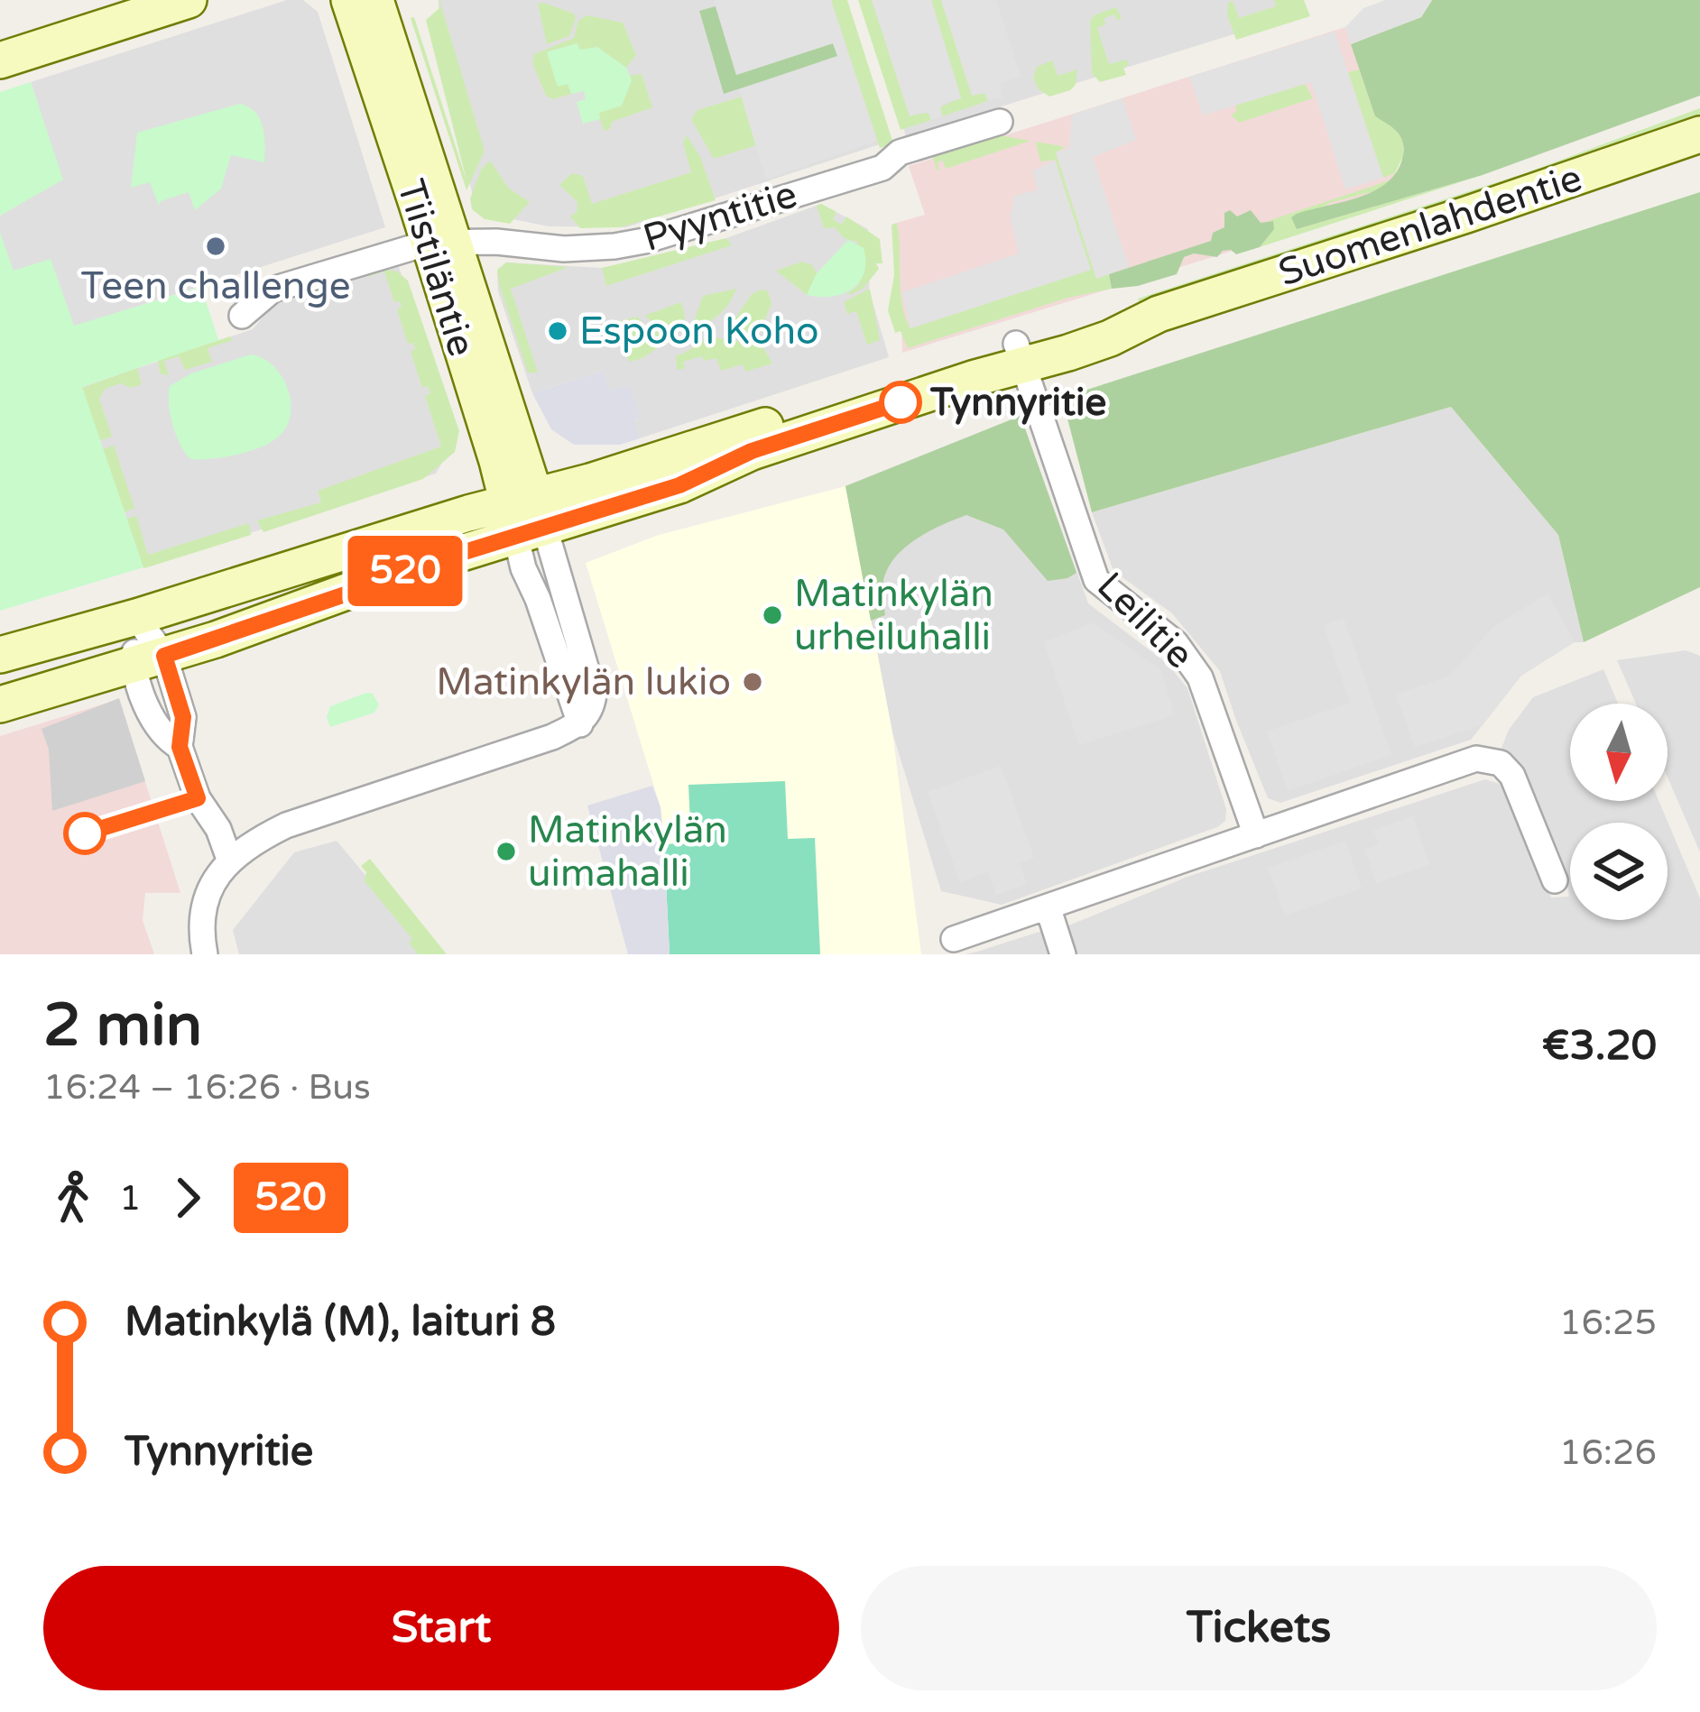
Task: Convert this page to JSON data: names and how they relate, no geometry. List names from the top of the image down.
{
  "streets": {
    "main road": ["Suomenlahdentie", "Tiistiläntie"],
    "street": ["Pyyntitie", "Leilitie"]
  },
  "crossings": [
    ["Pyyntitie", "Tiistiläntie"],
    ["Suomenlahdentie", "Tiistiläntie"],
    ["Suomenlahdentie", "Leilitie"]
  ],
  "places": [
    "Teen challenge",
    "Espoon Koho",
    "Tynnyritie",
    "Matinkylän urheiluhalli",
    "Matinkylän lukio",
    "Matinkylän uimahalli"
  ],
  "lines": ["bus line 520"],
  "north": "bottom",
  "page": {
    "on_map": "520",
    "heading": ["2 min", "16:24 – 16:26 · Bus", "€3.20"],
    "legs": ["1", "520"],
    "list": [
      {
        "name": "Matinkylä (M), laituri 8",
        "value": "16:25"
      },
      {
        "name": "Tynnyritie",
        "value": "16:26"
      }
    ],
    "buttons": ["Start", "Tickets"]
  }
}
